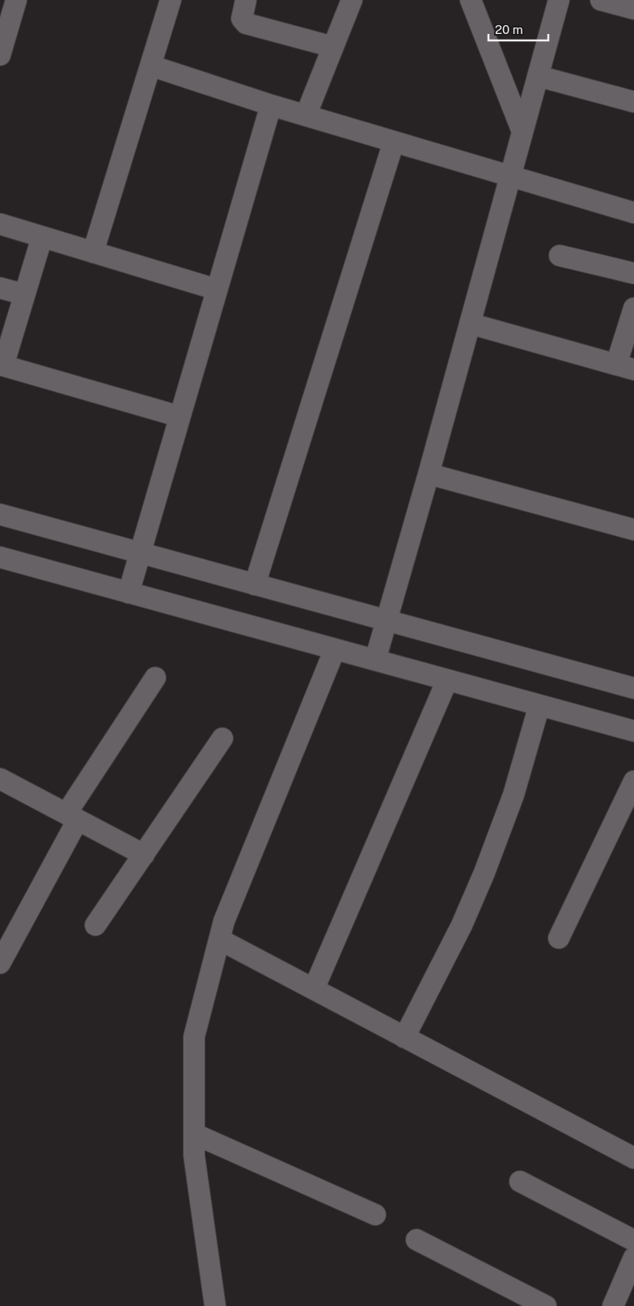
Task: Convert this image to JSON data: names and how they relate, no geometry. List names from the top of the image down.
{
  "scale_bar": "20 m"
}
